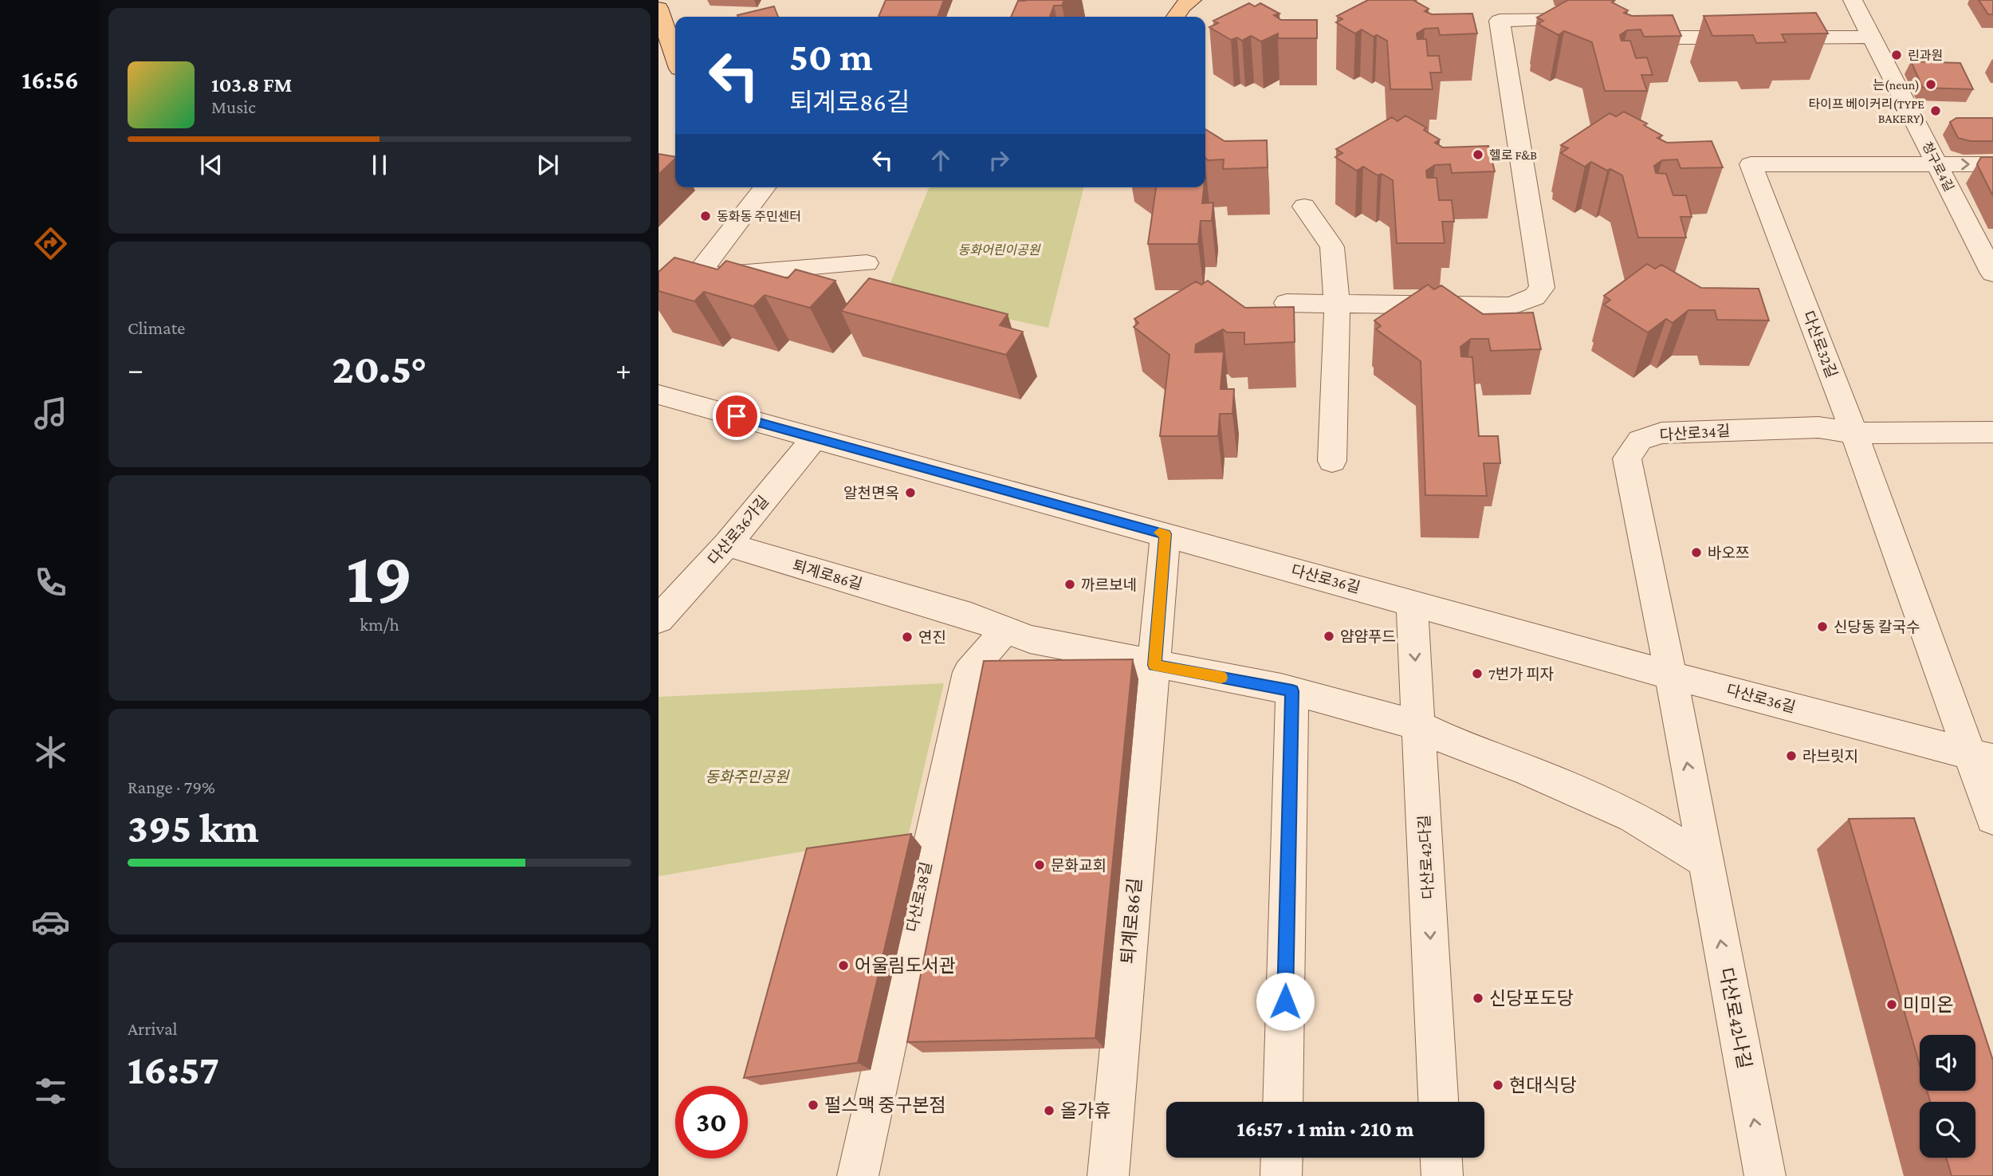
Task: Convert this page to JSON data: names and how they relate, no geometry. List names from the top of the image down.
{
  "streets": {
    "street": [
      "청구로4길",
      "다산로32길",
      "다산로34길",
      "다산로36가길",
      "퇴계로86길",
      "다산로36길",
      "다산로42다길",
      "다산로38길",
      "다산로42나길"
    ]
  },
  "crossings": [
    ["청구로4길", "다산로32길"],
    ["다산로32길", "다산로34길"],
    ["다산로32길", "다산로36길"],
    ["다산로34길", "다산로36길"],
    ["다산로34길", "다산로42나길"],
    ["다산로36가길", "퇴계로86길"],
    ["다산로36가길", "다산로36길"],
    ["퇴계로86길", "다산로36길"],
    ["퇴계로86길", "다산로42다길"],
    ["퇴계로86길", "다산로38길"],
    ["다산로36길", "다산로42다길"],
    ["다산로36길", "다산로42나길"]
  ],
  "one_way": ["다산로42나길"],
  "parks": ["동화어린이공원", "동화주민공원"],
  "places": [
    "린과원",
    "는(neun)",
    "타이프 베이커리(TYPE BAKERY)",
    "헬로 F&B",
    "동화동 주민센터",
    "알천면옥",
    "바오쯔",
    "까르보네",
    "신당동 칼국수",
    "얌얌푸드",
    "연진",
    "7번가 피자",
    "라브릿지",
    "문화교회",
    "어울림도서관",
    "신당포도당",
    "미미온",
    "현대식당",
    "펄스맥 중구본점",
    "올가휴"
  ],
  "page": {
    "tabs": "16:56",
    "turn": ["50 m", "퇴계로86길"],
    "song": ["103.8 FM", "Music"],
    "tile": [
      "Climate",
      ["19", "km/h"],
      ["Range · 79%", "395 km"],
      ["Arrival", "16:57"]
    ],
    "heat": ["−", "20.5°", "+"],
    "limit": "30",
    "trip": "16:57 · 1 min · 210 m"
  }
}
